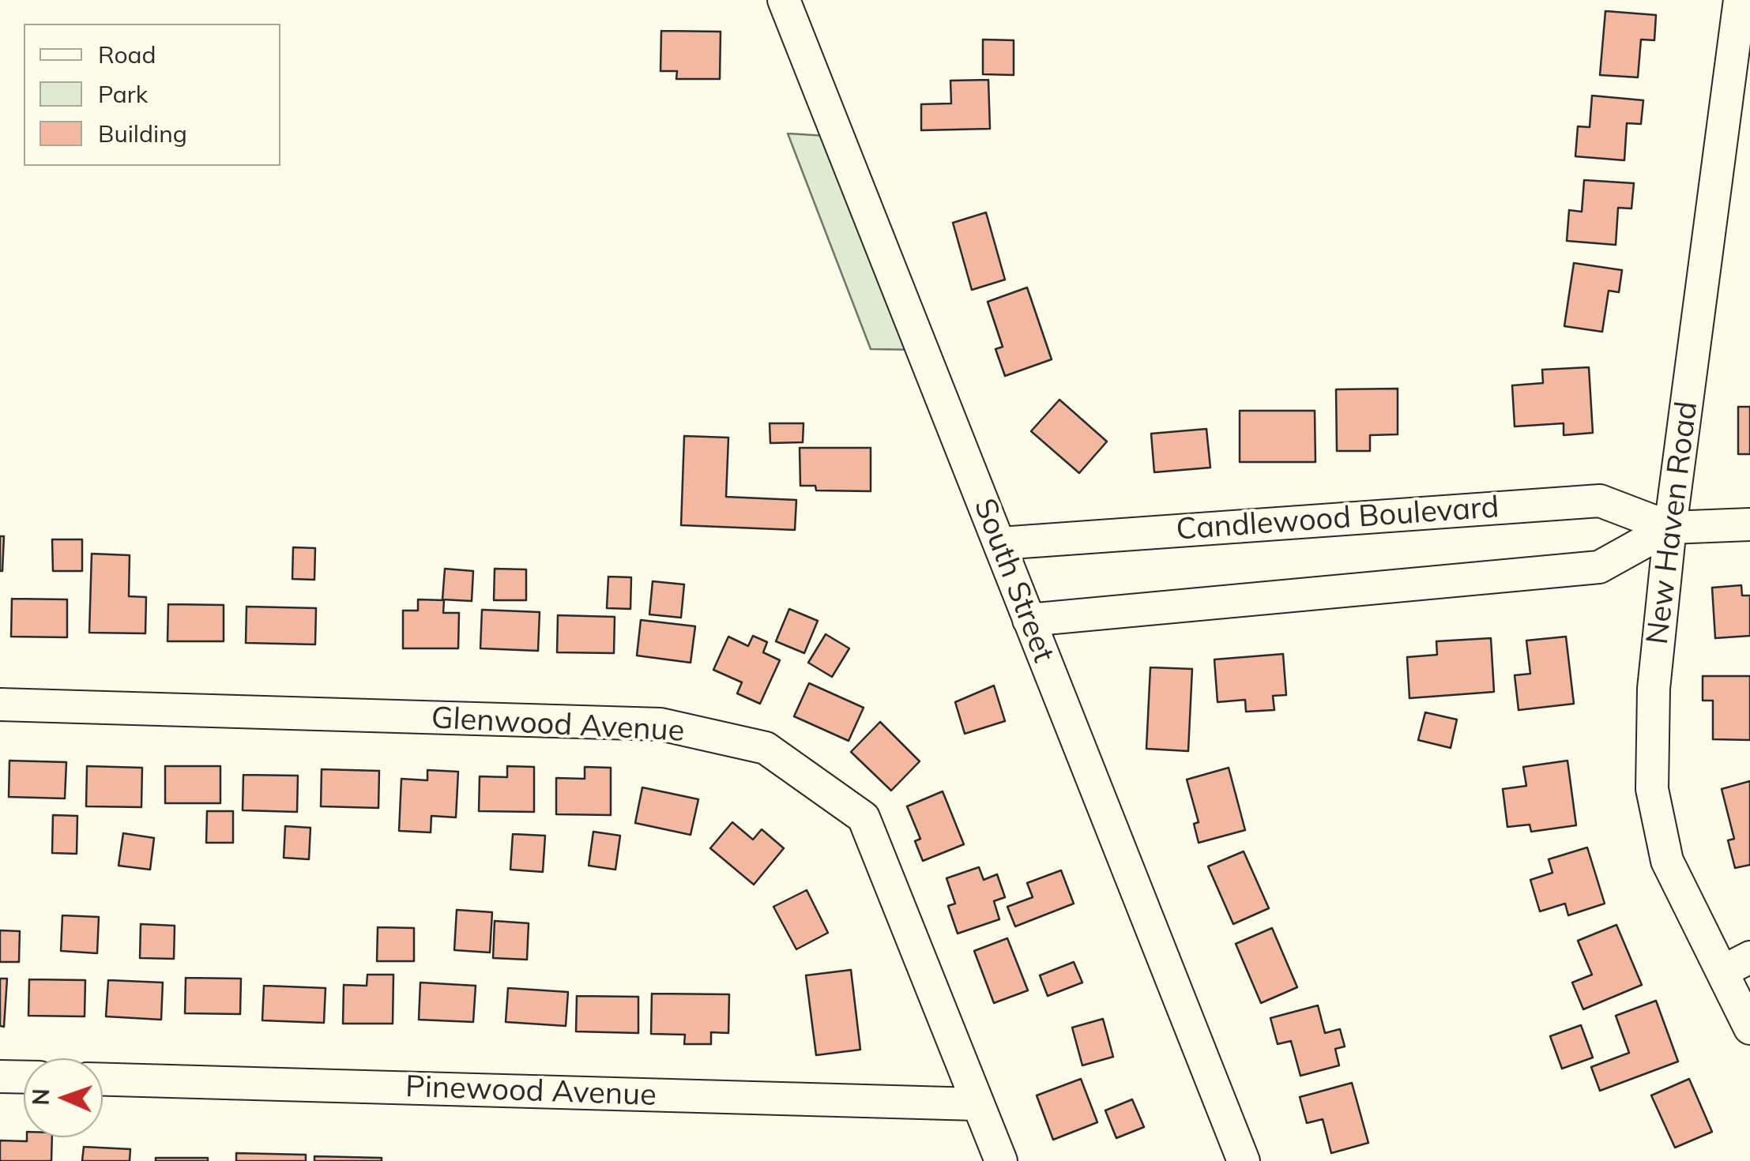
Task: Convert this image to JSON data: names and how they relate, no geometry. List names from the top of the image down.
{
  "streets": {
    "street": [
      "Candlewood Boulevard",
      "New Haven Road",
      "South Street",
      "Glenwood Avenue",
      "Pinewood Avenue"
    ]
  },
  "crossings": [
    ["Candlewood Boulevard", "New Haven Road"],
    ["Candlewood Boulevard", "South Street"],
    ["Glenwood Avenue", "Pinewood Avenue"]
  ],
  "legend": ["Road", "Park", "Building"],
  "north": "left"
}
